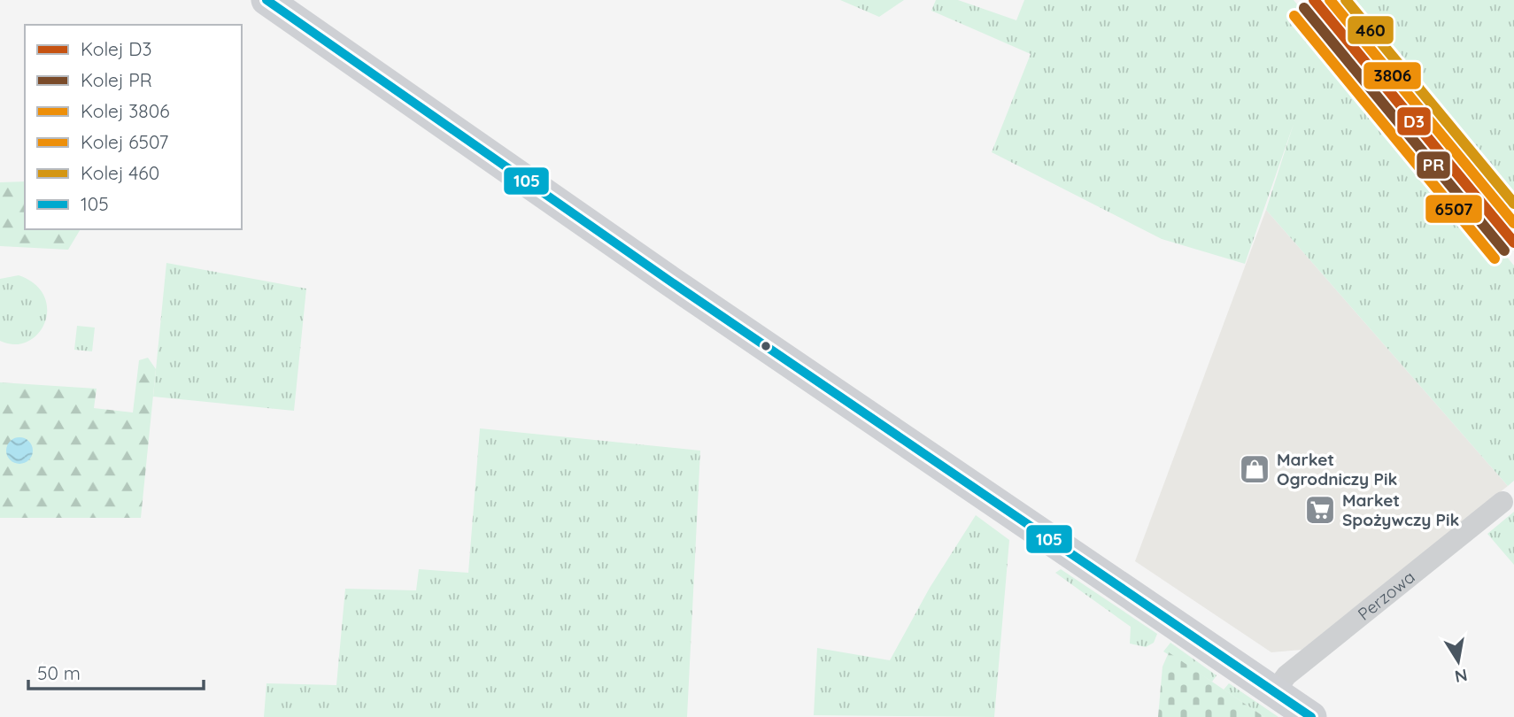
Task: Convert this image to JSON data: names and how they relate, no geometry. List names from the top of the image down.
{
  "streets": {
    "street": ["Perzowa"]
  },
  "places": {
    "shop": ["Market Ogrodniczy Pik"],
    "supermarket": ["Market Spożywczy Pik"]
  },
  "lines": [
    "rail line D3",
    "rail line 3806",
    "rail line 460",
    "transit line 105",
    "rail line PR",
    "rail line 6507"
  ],
  "legend": [
    "Kolej D3",
    "Kolej PR",
    "Kolej 3806",
    "Kolej 6507",
    "Kolej 460",
    "105"
  ],
  "scale_bar": "50 m",
  "north": "bottom"
}
